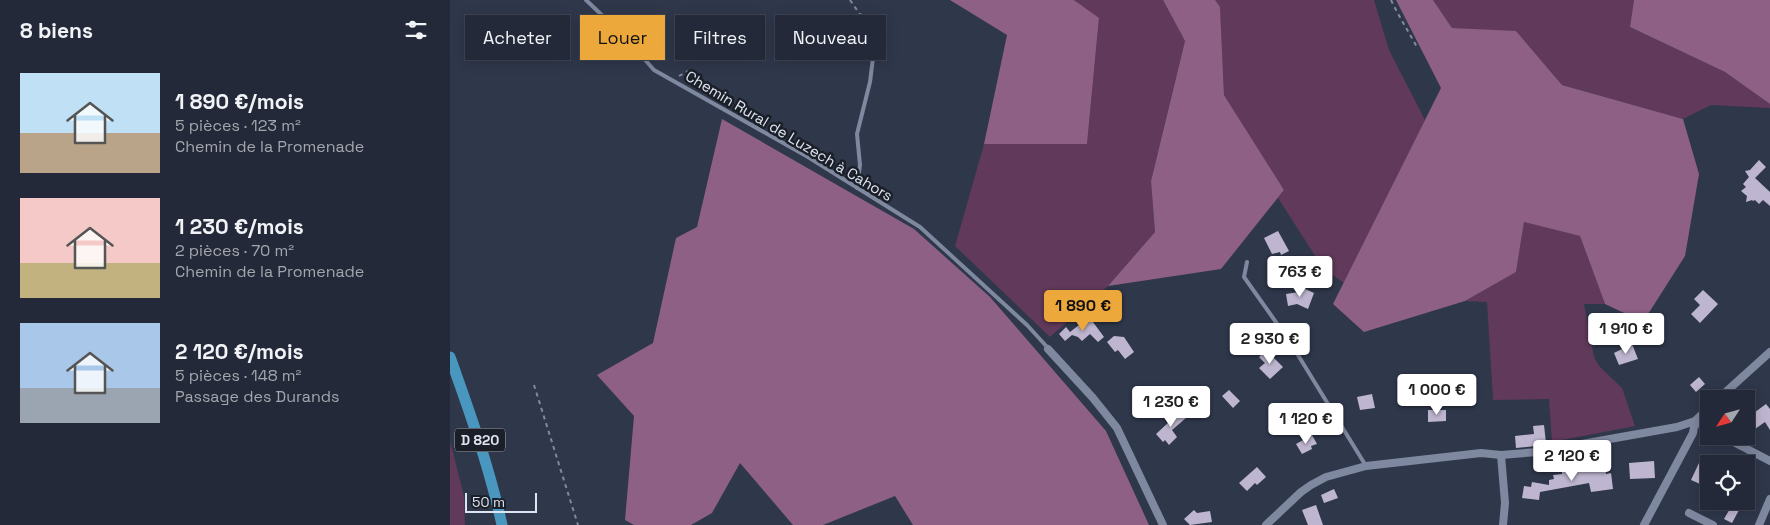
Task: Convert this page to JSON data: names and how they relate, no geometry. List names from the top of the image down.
{
  "streets": {
    "main road": ["D 820"],
    "lane": ["Chemin Rural de Luzech à Cahors"]
  },
  "scale_bar": "50 m",
  "north": "bottom left",
  "page": {
    "heading": "8 biens",
    "chip": [
      "Acheter",
      "Louer",
      "Filtres",
      "Nouveau"
    ],
    "list": [
      {
        "name": "1 890 €/mois",
        "note": "5 pièces · 123 m² · Chemin de la Promenade"
      },
      {
        "name": "1 230 €/mois",
        "note": "2 pièces · 70 m² · Chemin de la Promenade"
      },
      {
        "name": "2 120 €/mois",
        "note": "5 pièces · 148 m² · Passage des Durands"
      }
    ],
    "price": [
      "763 €",
      "1 890 €",
      "1 910 €",
      "2 930 €",
      "1 000 €",
      "1 230 €",
      "1 120 €",
      "2 120 €"
    ],
    "scale": "50 m"
  }
}
